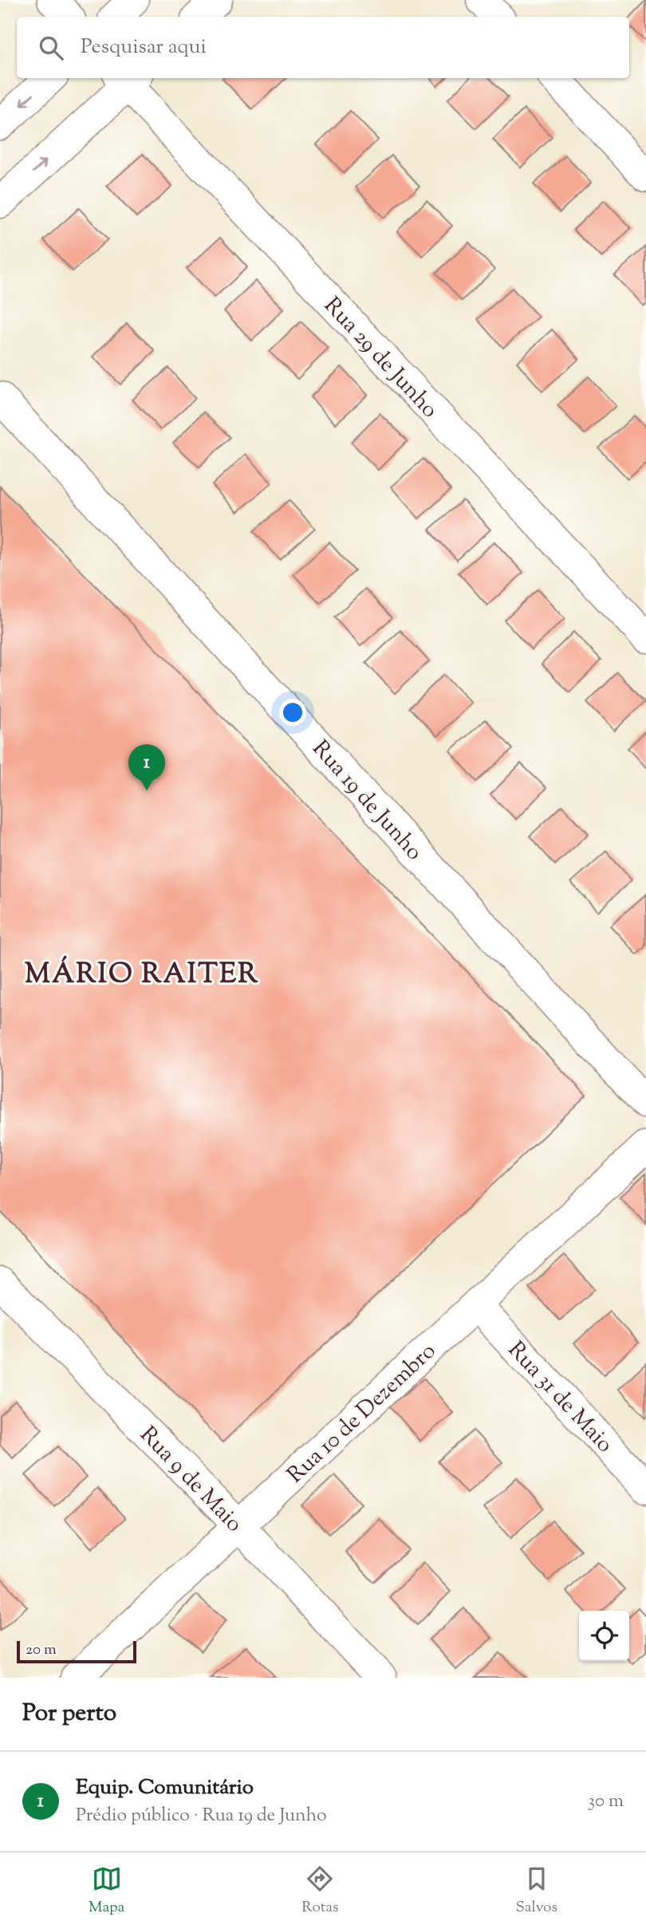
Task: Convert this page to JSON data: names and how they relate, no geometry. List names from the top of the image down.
{
  "streets": {
    "street": [
      "Rua 29 de Junho",
      "Rua 19 de Junho",
      "Rua 31 de Maio",
      "Rua 10 de Dezembro",
      "Rua 9 de Maio"
    ]
  },
  "crossings": [
    ["Rua 31 de Maio", "Rua 10 de Dezembro"],
    ["Rua 10 de Dezembro", "Rua 9 de Maio"]
  ],
  "districts": ["MÁRIO RAITER"],
  "scale_bar": "20 m",
  "page": {
    "search": "Pesquisar aqui",
    "pins": "1",
    "scale": "20 m",
    "heading": "Por perto",
    "list": [
      {
        "mark": "1",
        "name": "Equip. Comunitário",
        "note": "Prédio público · Rua 19 de Junho",
        "value": "30 m"
      }
    ],
    "nav": ["Mapa", "Rotas", "Salvos"]
  }
}
